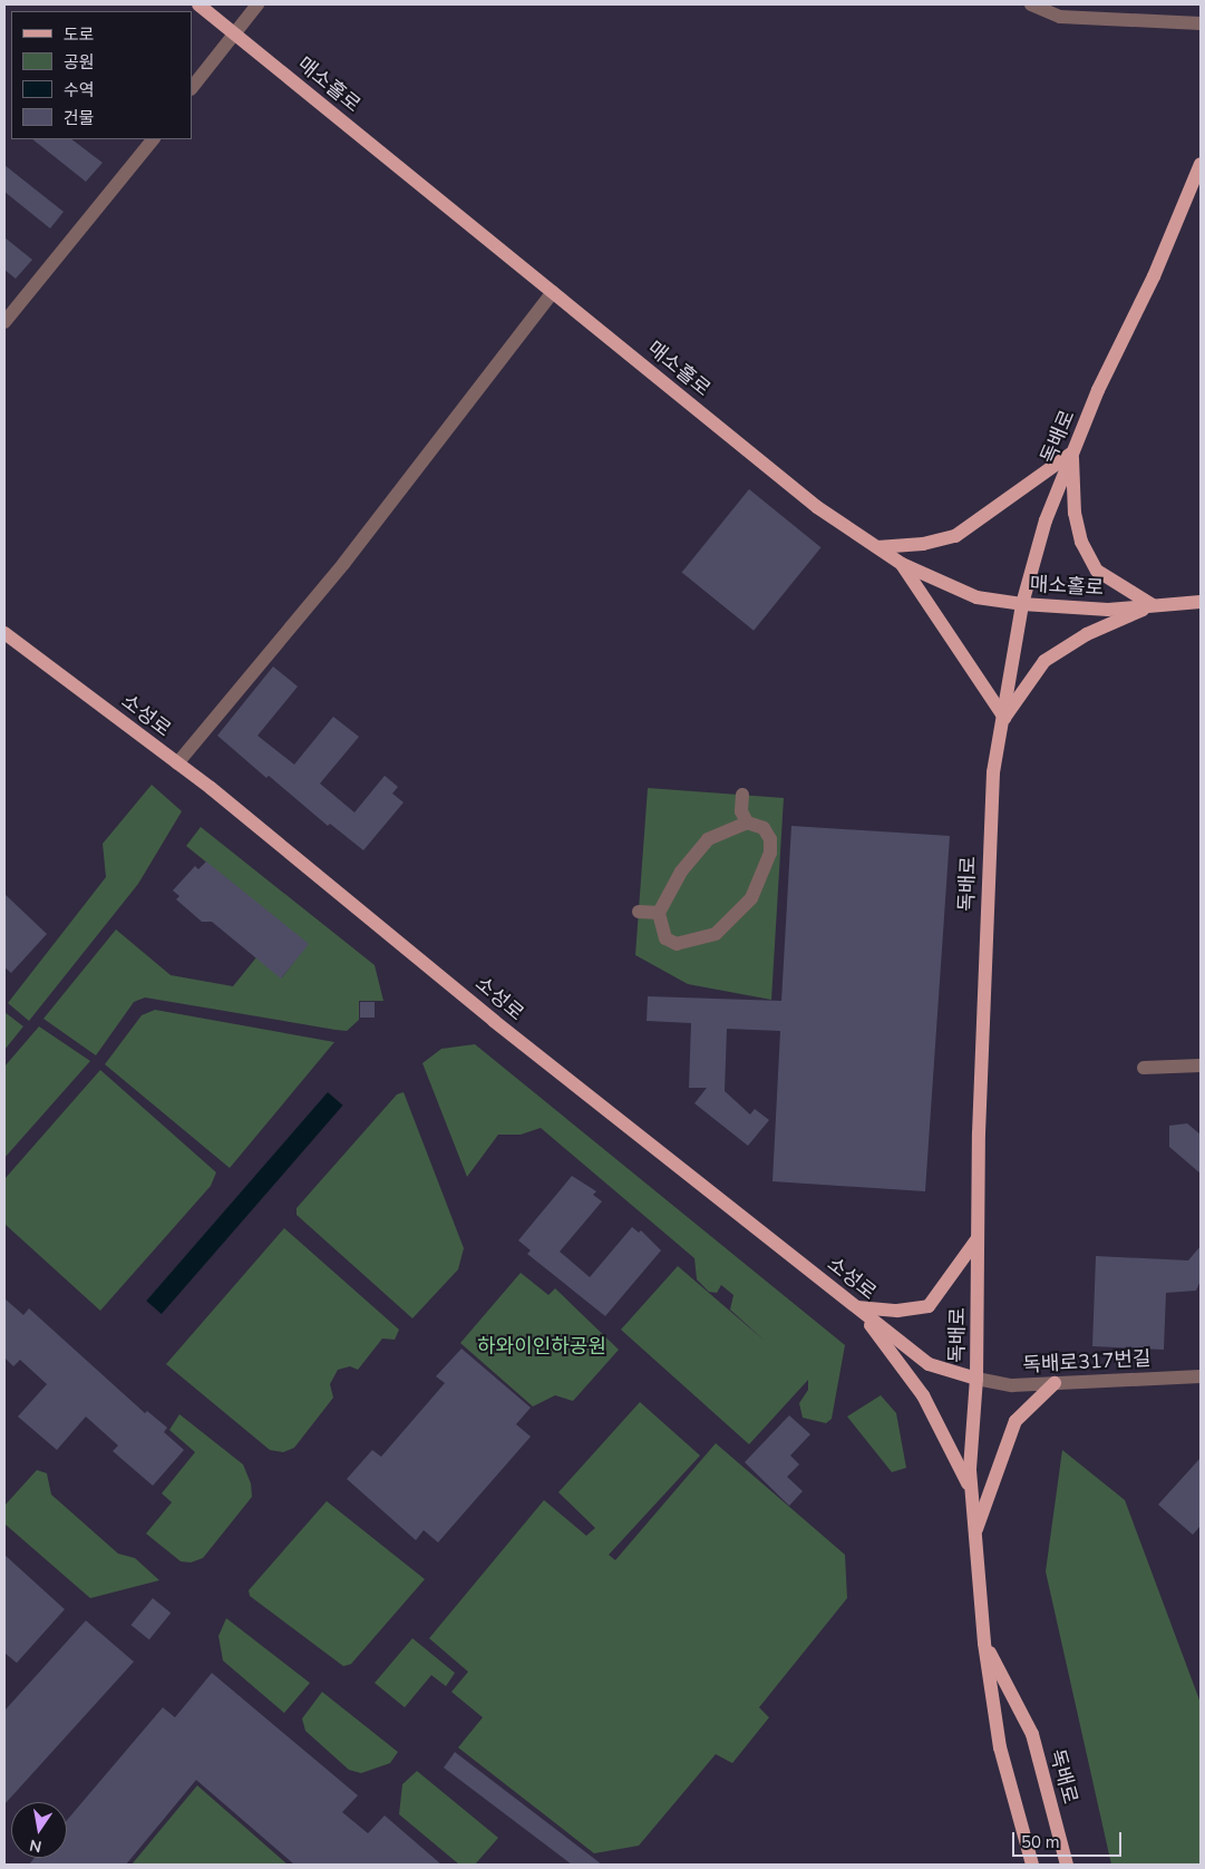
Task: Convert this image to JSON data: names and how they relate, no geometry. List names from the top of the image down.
{
  "streets": {
    "main road": ["매소홀로", "독배로", "소성로"],
    "street": ["독배로317번길"]
  },
  "crossings": [
    ["매소홀로", "독배로"],
    ["독배로", "소성로"],
    ["독배로", "독배로317번길"],
    ["소성로", "독배로317번길"]
  ],
  "parks": ["하와이인하공원"],
  "legend": [
    "도로",
    "공원",
    "수역",
    "건물"
  ],
  "scale_bar": "50 m",
  "north": "bottom"
}
